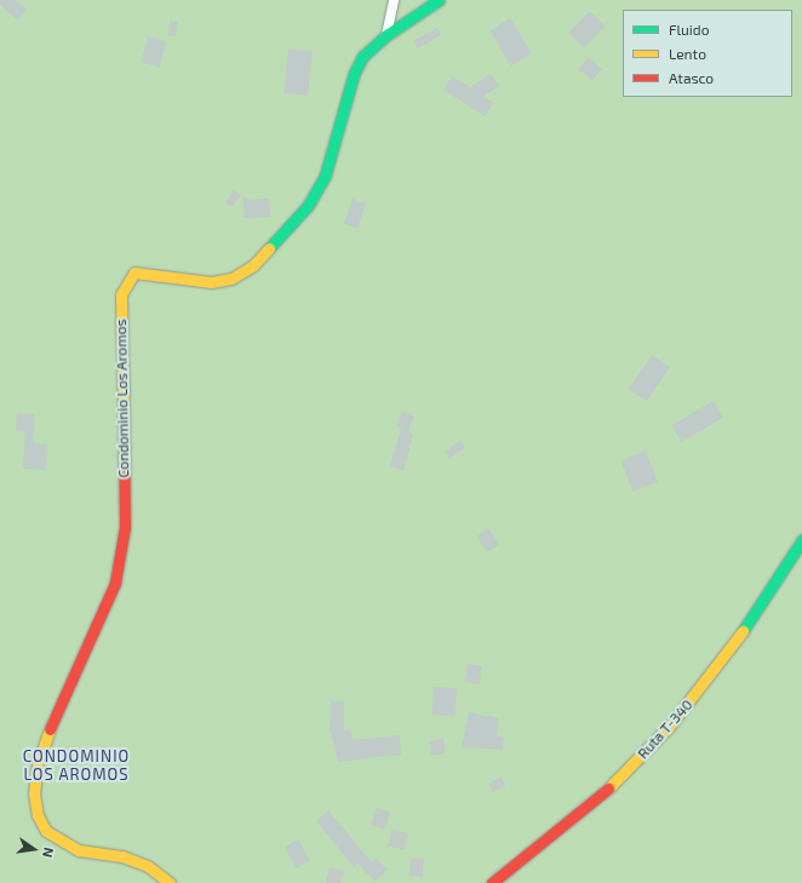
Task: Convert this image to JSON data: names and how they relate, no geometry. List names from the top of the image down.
{
  "streets": {
    "street": ["Condominio Los Aromos", "Ruta T-340"]
  },
  "districts": ["CONDOMINIO LOS AROMOS"],
  "legend": ["Fluido", "Lento", "Atasco"],
  "north": "right"
}
